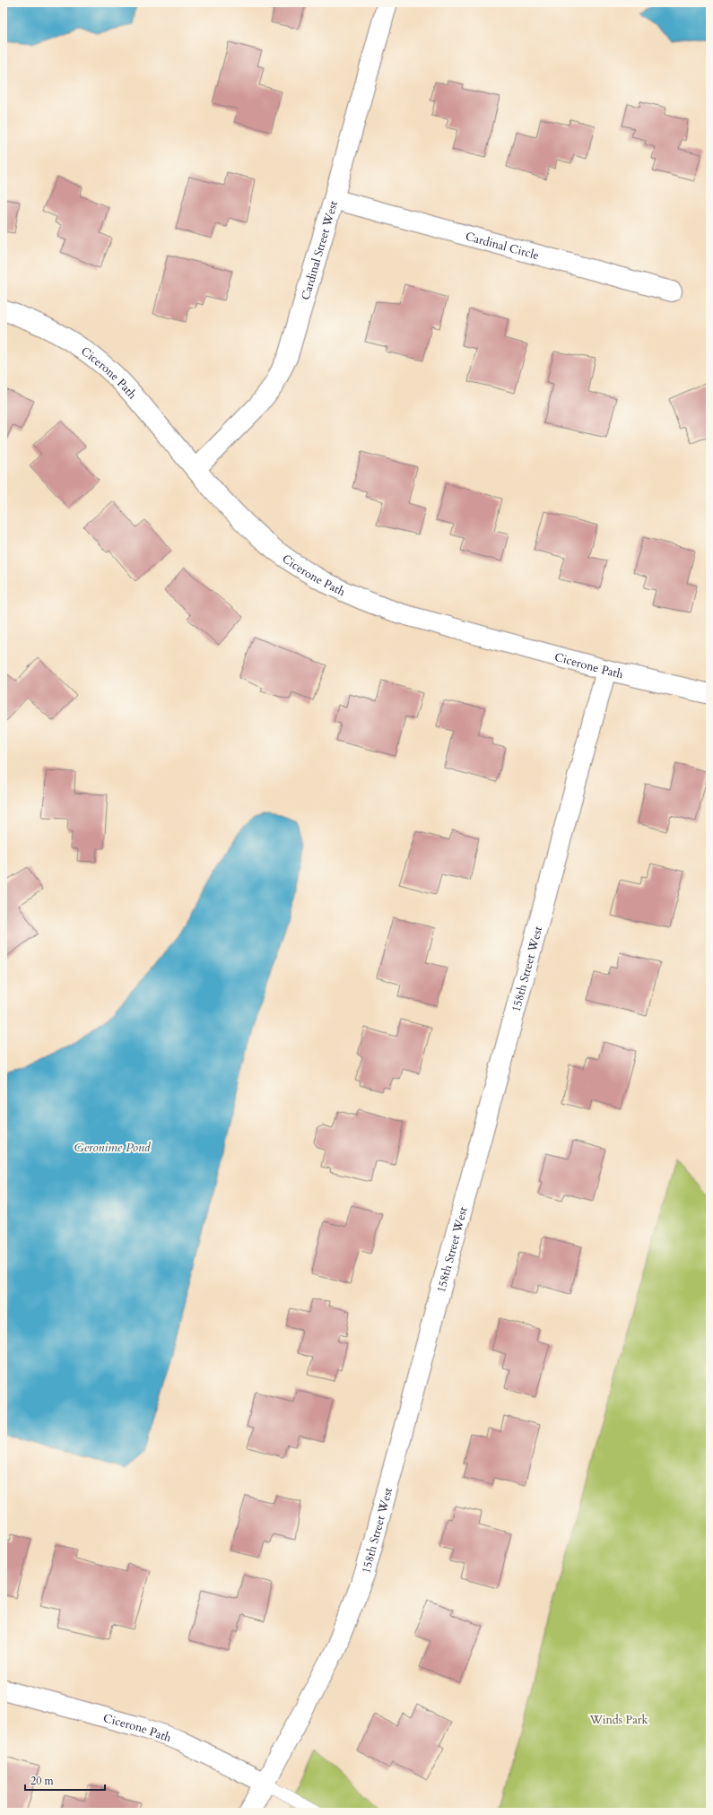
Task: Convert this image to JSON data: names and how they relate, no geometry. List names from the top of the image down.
{
  "streets": {
    "street": [
      "Cardinal Circle",
      "Cardinal Street West",
      "Cicerone Path",
      "158th Street West"
    ]
  },
  "crossings": [
    ["Cardinal Circle", "Cardinal Street West"],
    ["Cardinal Street West", "Cicerone Path"],
    ["Cicerone Path", "158th Street West"]
  ],
  "water": ["Geronime Pond"],
  "parks": ["Winds Park"],
  "scale_bar": "20 m"
}
